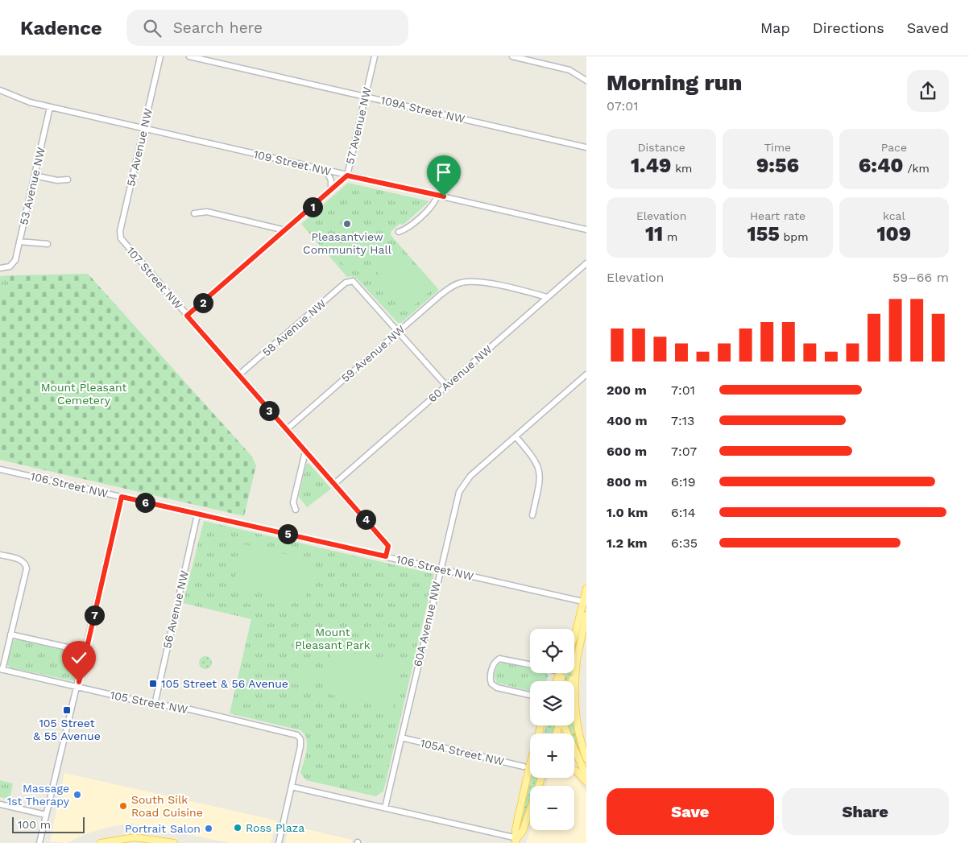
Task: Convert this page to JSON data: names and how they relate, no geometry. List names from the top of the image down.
{
  "streets": {
    "street": [
      "109A Street NW",
      "57 Avenue NW",
      "54 Avenue NW",
      "109 Street NW",
      "53 Avenue NW",
      "107 Street NW",
      "58 Avenue NW",
      "59 Avenue NW",
      "60 Avenue NW",
      "106 Street NW",
      "56 Avenue NW",
      "60A Avenue NW",
      "105 Street NW",
      "105A Street NW"
    ]
  },
  "crossings": [
    ["109A Street NW", "57 Avenue NW"],
    ["57 Avenue NW", "109 Street NW"],
    ["57 Avenue NW", "107 Street NW"],
    ["54 Avenue NW", "109 Street NW"],
    ["54 Avenue NW", "107 Street NW"],
    ["109 Street NW", "53 Avenue NW"],
    ["107 Street NW", "58 Avenue NW"],
    ["107 Street NW", "59 Avenue NW"],
    ["107 Street NW", "60 Avenue NW"],
    ["107 Street NW", "106 Street NW"],
    ["58 Avenue NW", "59 Avenue NW"],
    ["59 Avenue NW", "60 Avenue NW"],
    ["106 Street NW", "56 Avenue NW"],
    ["106 Street NW", "60A Avenue NW"],
    ["56 Avenue NW", "105 Street NW"],
    ["60A Avenue NW", "105A Street NW"]
  ],
  "parks": ["Mount Pleasant Cemetery", "Mount Pleasant Park"],
  "places": {
    "other": [
      "Pleasantview Community Hall",
      "Massage 1st Therapy",
      "South Silk Road Cuisine",
      "Ross Plaza",
      "Portrait Salon"
    ],
    "transit": ["105 Street & 56 Avenue", "105 Street & 55 Avenue"]
  },
  "scale_bar": "100 m",
  "page": {
    "header": "Kadence",
    "search": "Search here",
    "nav": ["Map", "Directions", "Saved"],
    "heading": ["Morning run", "07:01"],
    "stats": [
      ["Distance", "1.49 km"],
      ["Time", "9:56"],
      ["Pace", "6:40 /km"],
      ["Elevation", "11 m"],
      ["Heart rate", "155 bpm"],
      ["kcal", "109"]
    ],
    "pins": [
      "1",
      "2",
      "3",
      "6",
      "4",
      "5",
      "7"
    ],
    "chart": ["Elevation", "59–66 m"],
    "list": [
      {
        "name": "200 m",
        "note": "7:01"
      },
      {
        "name": "400 m",
        "note": "7:13"
      },
      {
        "name": "600 m",
        "note": "7:07"
      },
      {
        "name": "800 m",
        "note": "6:19"
      },
      {
        "name": "1.0 km",
        "note": "6:14"
      },
      {
        "name": "1.2 km",
        "note": "6:35"
      }
    ],
    "map_buttons": ["+", "−"],
    "buttons": ["Save", "Share"],
    "scale": "100 m"
  }
}
